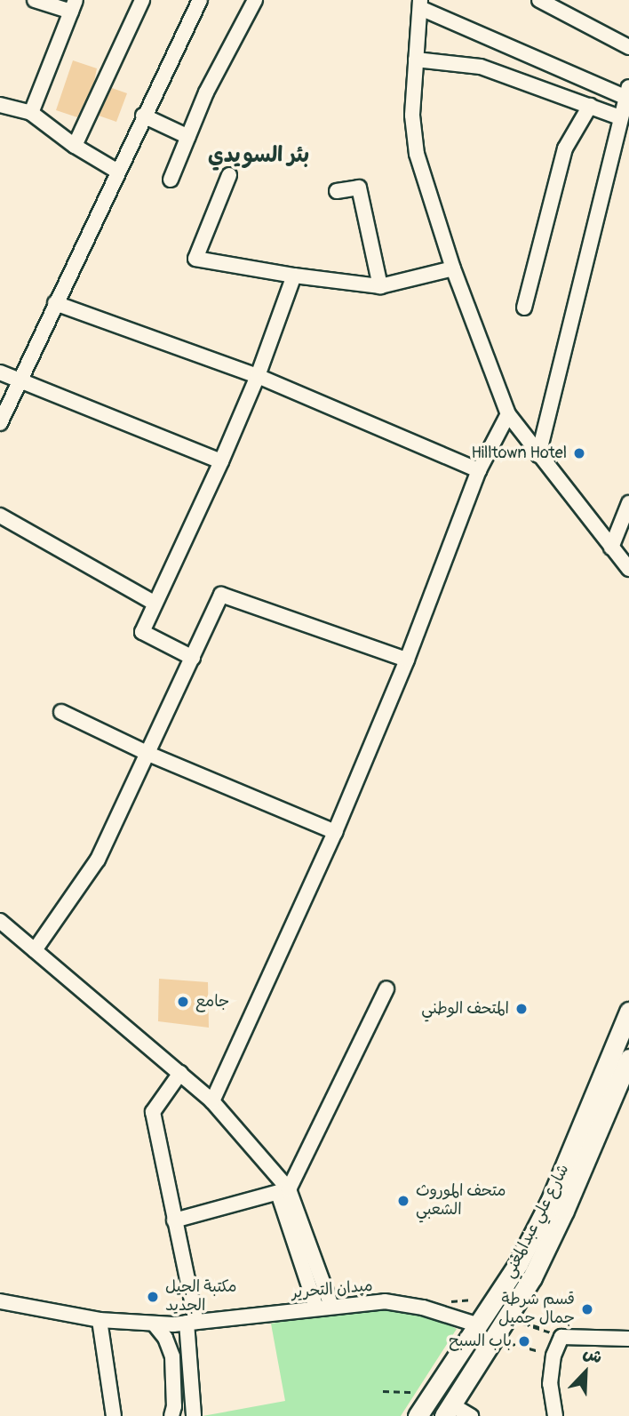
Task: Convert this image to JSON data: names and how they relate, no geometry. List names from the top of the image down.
{
  "streets": {
    "main road": ["شارع علي عبدالمغني"],
    "street": ["ميدان التحرير"]
  },
  "crossings": [
    ["شارع علي عبدالمغني", "ميدان التحرير"]
  ],
  "districts": ["بئر السويدي"],
  "places": [
    "Hilltown Hotel",
    "جامع",
    "المتحف الوطني",
    "متحف الموروث الشعبي",
    "مكتبة الجيل الجديد",
    "قسم شرطة جمال جميل",
    "باب السبح"
  ],
  "north": "top right"
}
